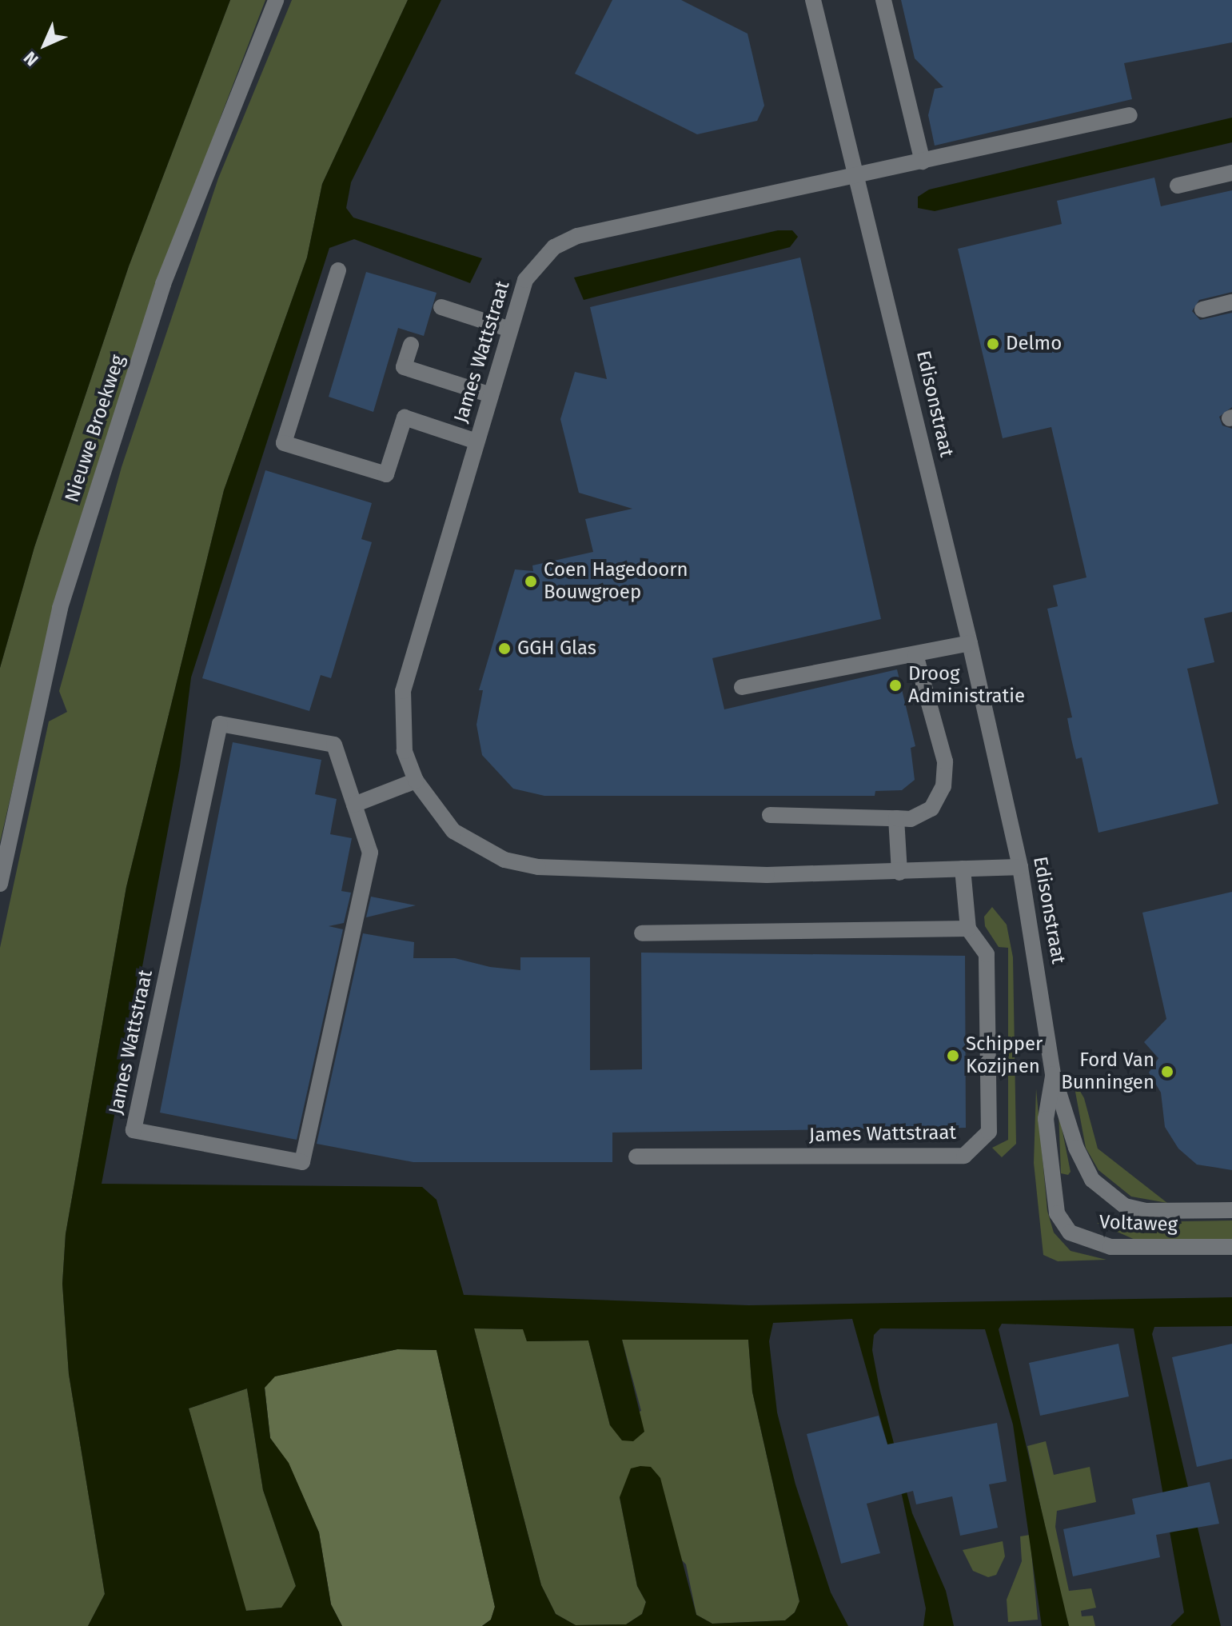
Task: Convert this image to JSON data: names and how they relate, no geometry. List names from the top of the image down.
{
  "streets": {
    "street": [
      "James Wattstraat",
      "Edisonstraat",
      "Nieuwe Broekweg",
      "Voltaweg"
    ]
  },
  "crossings": [
    ["James Wattstraat", "Edisonstraat"],
    ["Edisonstraat", "Voltaweg"]
  ],
  "places": [
    "Delmo",
    "Coen Hagedoorn Bouwgroep",
    "GGH Glas",
    "Droog Administratie",
    "Schipper Kozijnen",
    "Ford Van Bunningen"
  ],
  "north": "bottom left"
}
